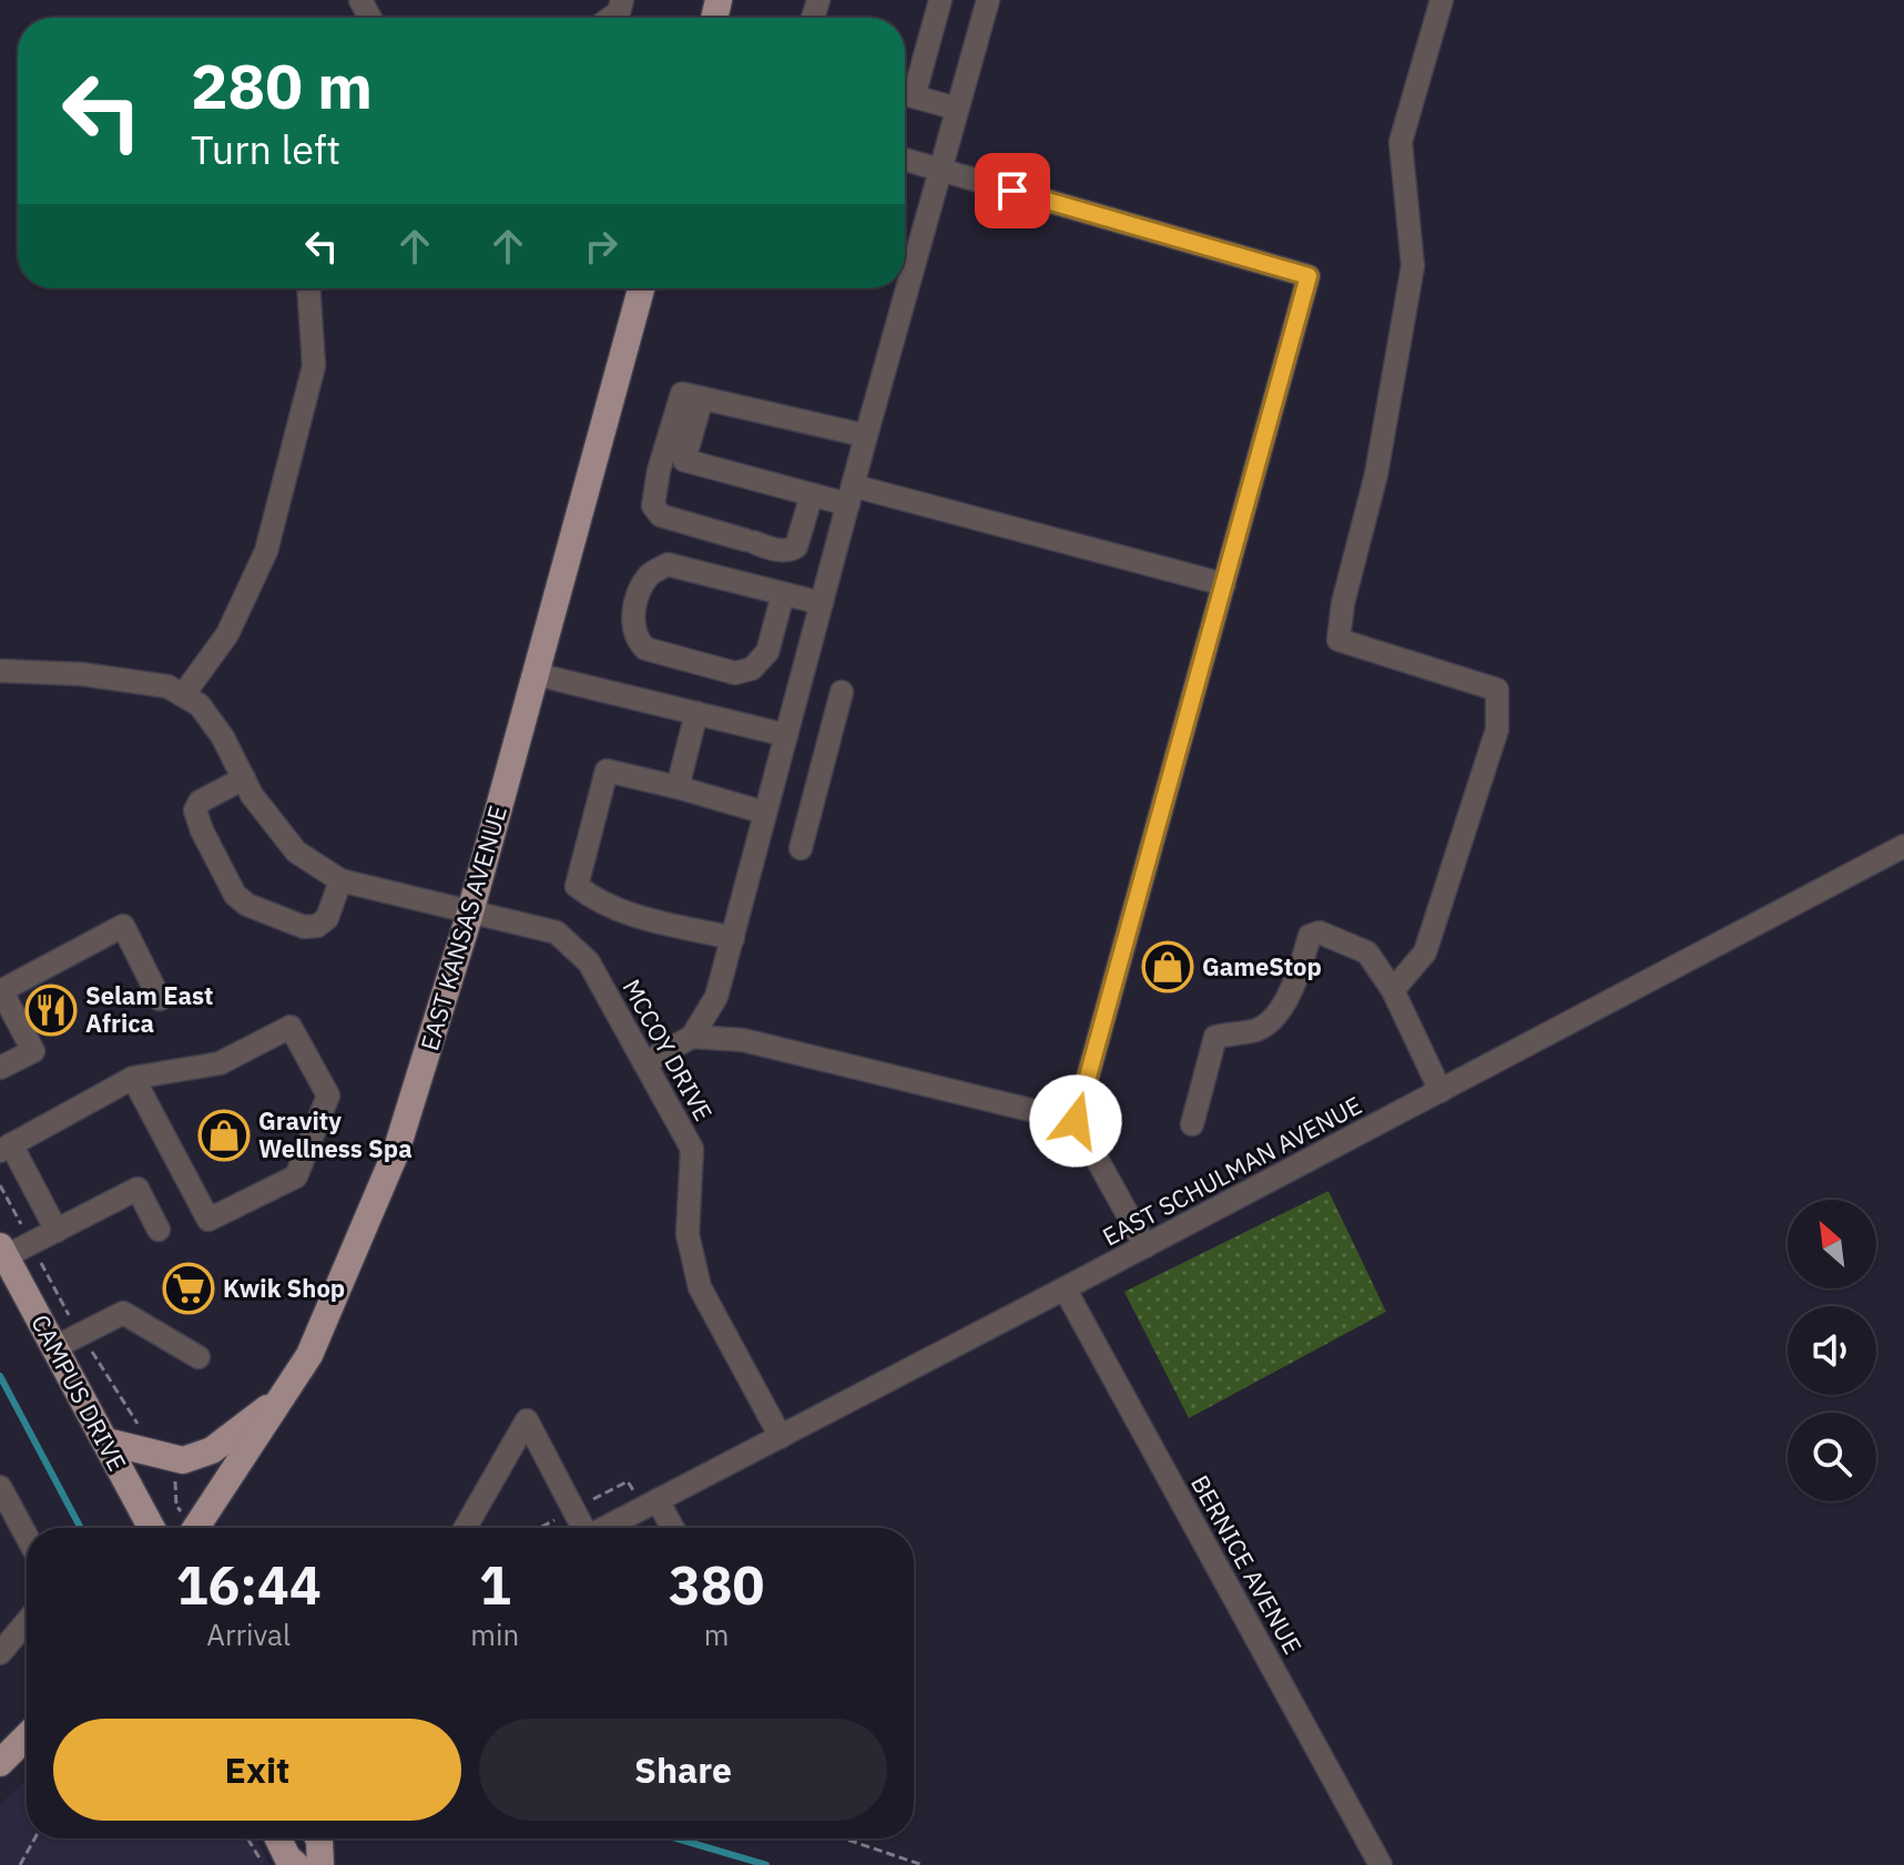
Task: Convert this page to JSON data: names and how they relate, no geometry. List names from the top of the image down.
{
  "streets": {
    "main road": ["EAST KANSAS AVENUE", "CAMPUS DRIVE"],
    "street": ["MCCOY DRIVE", "EAST SCHULMAN AVENUE", "BERNICE AVENUE"]
  },
  "crossings": [
    ["EAST KANSAS AVENUE", "MCCOY DRIVE"],
    ["MCCOY DRIVE", "EAST SCHULMAN AVENUE"],
    ["EAST SCHULMAN AVENUE", "BERNICE AVENUE"]
  ],
  "places": {
    "shop": ["GameStop", "Gravity Wellness Spa"],
    "restaurant": ["Selam East Africa"],
    "supermarket": ["Kwik Shop"]
  },
  "north": "top left",
  "page": {
    "turn": ["280 m", "Turn left"],
    "eta": [
      "16:44",
      "Arrival",
      "1",
      "min",
      "380",
      "m"
    ],
    "buttons": ["Exit", "Share"]
  }
}
